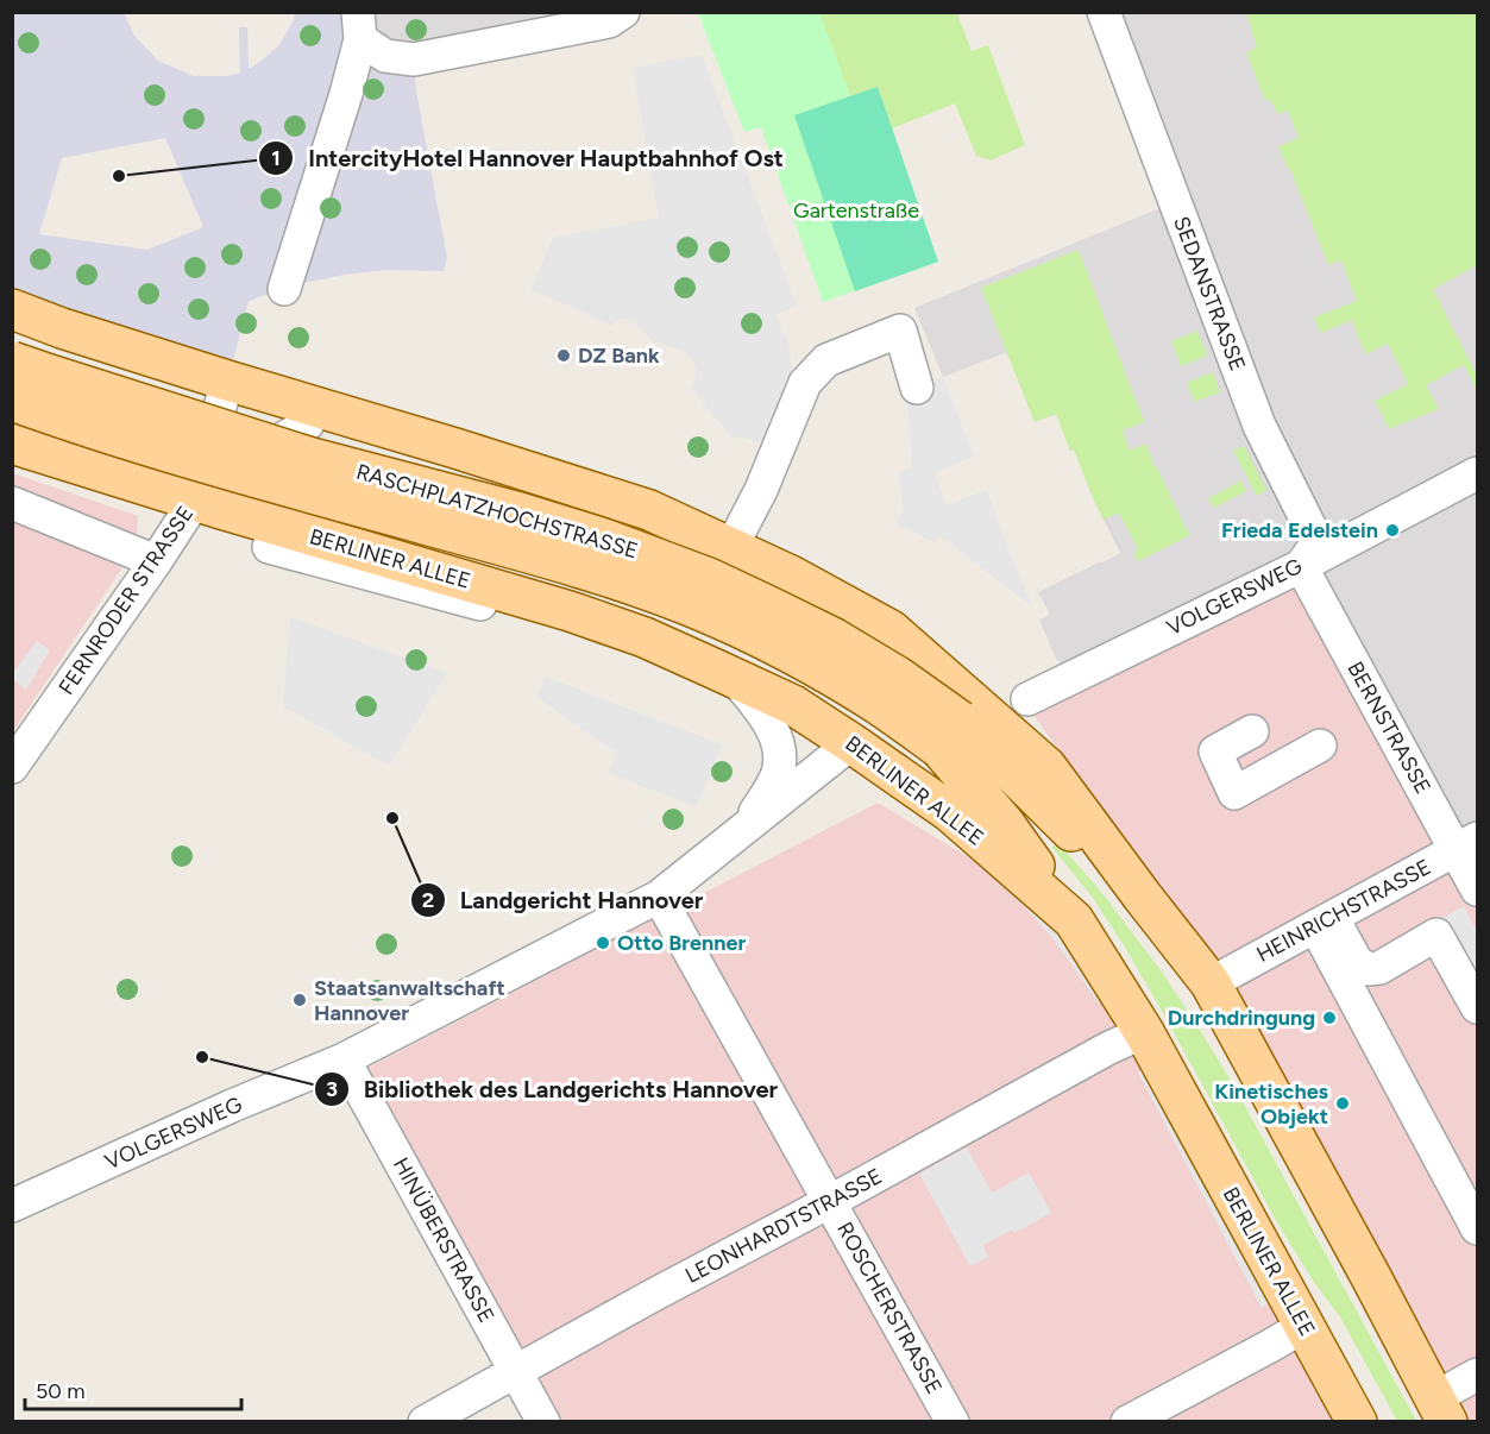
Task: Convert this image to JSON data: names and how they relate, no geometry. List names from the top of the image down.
{
  "streets": {
    "main road": ["RASCHPLATZHOCHSTRASSE", "BERLINER ALLEE"],
    "street": [
      "SEDANSTRASSE",
      "VOLGERSWEG",
      "FERNRODER STRASSE",
      "BERNSTRASSE",
      "HEINRICHSTRASSE",
      "LEONHARDTSTRASSE",
      "HINÜBERSTRASSE",
      "ROSCHERSTRASSE"
    ]
  },
  "crossings": [
    ["SEDANSTRASSE", "VOLGERSWEG"],
    ["SEDANSTRASSE", "BERNSTRASSE"],
    ["RASCHPLATZHOCHSTRASSE", "BERLINER ALLEE"],
    ["BERLINER ALLEE", "VOLGERSWEG"],
    ["BERLINER ALLEE", "FERNRODER STRASSE"],
    ["BERLINER ALLEE", "LEONHARDTSTRASSE"],
    ["VOLGERSWEG", "BERNSTRASSE"],
    ["VOLGERSWEG", "HINÜBERSTRASSE"],
    ["VOLGERSWEG", "ROSCHERSTRASSE"],
    ["BERNSTRASSE", "HEINRICHSTRASSE"],
    ["LEONHARDTSTRASSE", "HINÜBERSTRASSE"],
    ["LEONHARDTSTRASSE", "ROSCHERSTRASSE"]
  ],
  "parks": ["Gartenstraße"],
  "places": [
    "IntercityHotel Hannover Hauptbahnhof Ost",
    "DZ Bank",
    "Frieda Edelstein",
    "Landgericht Hannover",
    "Otto Brenner",
    "Staatsanwaltschaft Hannover",
    "Durchdringung",
    "Bibliothek des Landgerichts Hannover",
    "Kinetisches Objekt"
  ],
  "scale_bar": "50 m"
}
